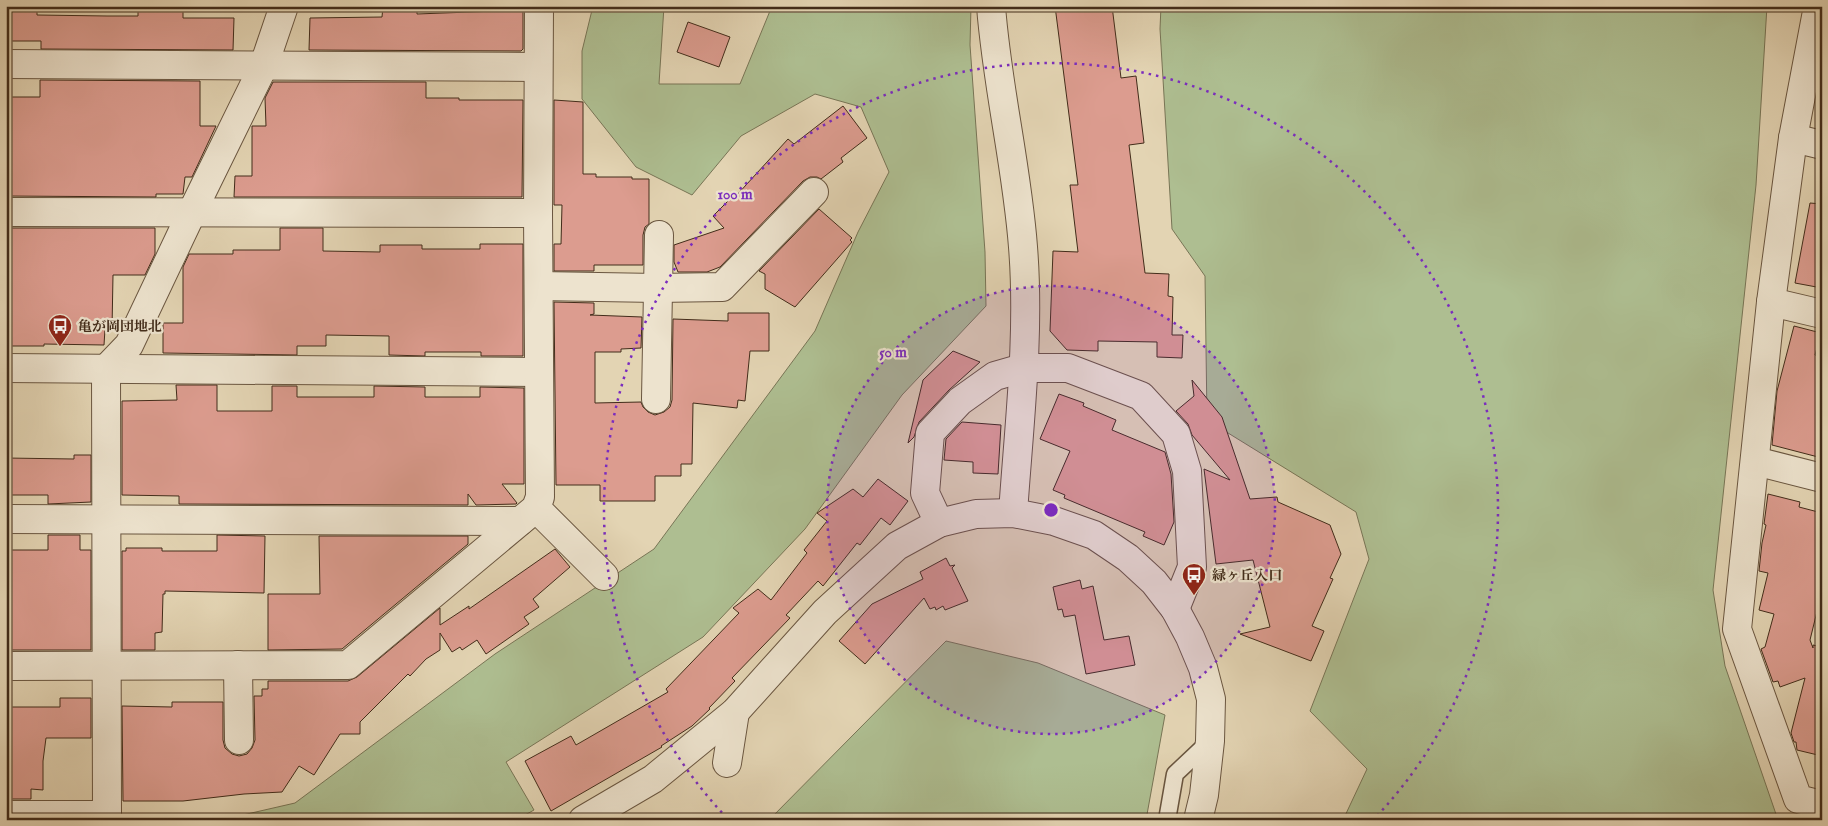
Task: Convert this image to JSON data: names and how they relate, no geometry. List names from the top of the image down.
{
  "places": {
    "bus stop": ["亀が岡団地北", "緑ヶ丘入口"]
  },
  "rings": ["100 m", "50 m"]
}
